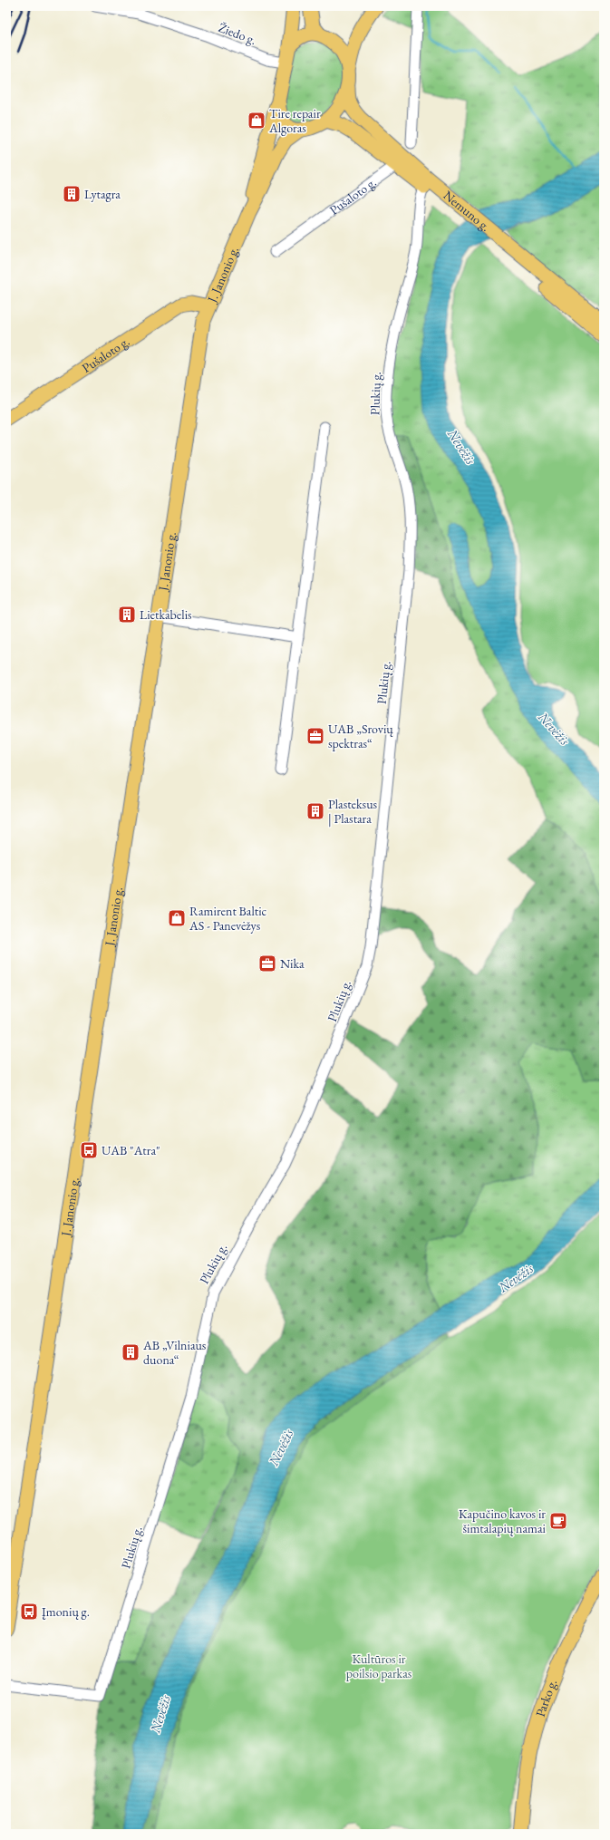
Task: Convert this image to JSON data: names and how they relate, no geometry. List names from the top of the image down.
{
  "streets": {
    "main road": [
      "Pušaloto g.",
      "Nemuno g.",
      "J. Janonio g.",
      "Parko g."
    ],
    "street": ["Žiedo g.", "Plukių g."]
  },
  "crossings": [
    ["Žiedo g.", "Nemuno g."],
    ["Žiedo g.", "J. Janonio g."],
    ["Pušaloto g.", "Nemuno g."],
    ["Pušaloto g.", "J. Janonio g."],
    ["Nemuno g.", "J. Janonio g."],
    ["Nemuno g.", "Plukių g."]
  ],
  "water": ["Nevėžis"],
  "parks": ["Kultūros ir poilsio parkas"],
  "places": {
    "shop": ["Tire repair Algoras", "Ramirent Baltic AS - Panevėžys"],
    "building": [
      "Lytagra",
      "Lietkabelis",
      "Plasteksus | Plastara",
      "AB „Vilniaus duona“"
    ],
    "office": ["UAB „Srovių spektras“", "Nika"],
    "bus stop": ["UAB \"Atra\"", "Įmonių g."],
    "cafe": ["Kapučino kavos ir šimtalapių namai"]
  }
}
